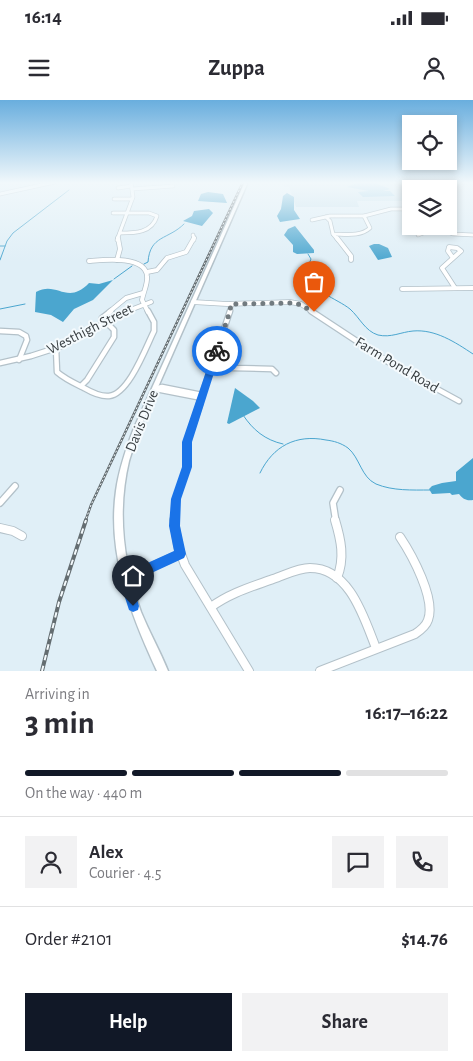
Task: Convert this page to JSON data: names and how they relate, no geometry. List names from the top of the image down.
{
  "streets": {
    "main road": ["Davis Drive"],
    "street": ["Westhigh Street", "Farm Pond Road"]
  },
  "crossings": [
    ["Farm Pond Road", "Davis Drive"]
  ],
  "page": {
    "status": "16:14",
    "header": "Zuppa",
    "heading": ["3 min", "Arriving in", "16:17–16:22"],
    "panel": [
      "Alex",
      "Courier · 4.5",
      "Order #2101",
      "$14.76"
    ],
    "bar": "On the way · 440 m",
    "buttons": ["Help", "Share"]
  }
}
